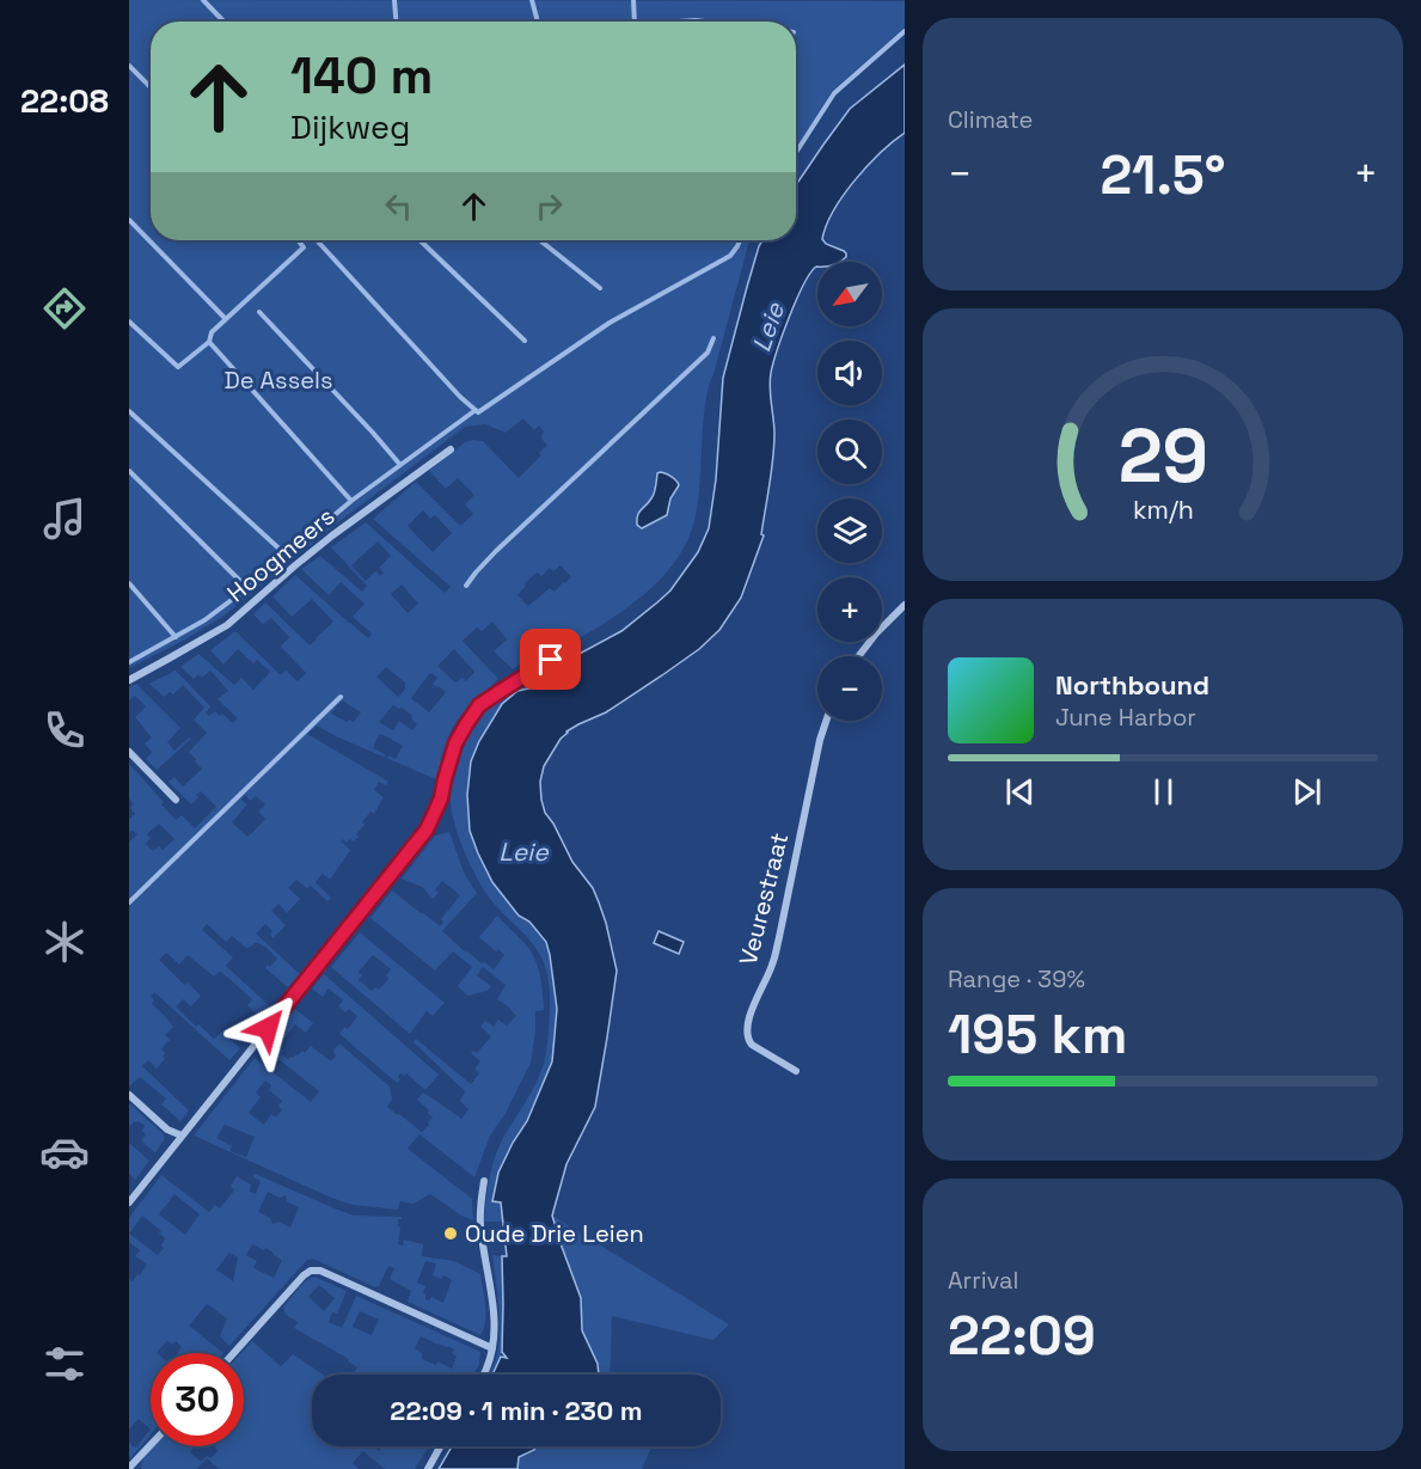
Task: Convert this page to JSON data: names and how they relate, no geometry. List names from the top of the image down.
{
  "streets": {
    "street": ["Hoogmeers", "Veurestraat"]
  },
  "water": ["Leie"],
  "parks": ["De Assels"],
  "places": ["Oude Drie Leien"],
  "north": "bottom left",
  "page": {
    "tabs": "22:08",
    "tile": [
      "Climate",
      ["Range · 39%", "195 km"],
      ["Arrival", "22:09"]
    ],
    "turn": ["140 m", "Dijkweg"],
    "heat": ["−", "21.5°", "+"],
    "map_buttons": ["+", "−"],
    "song": ["Northbound", "June Harbor"],
    "limit": "30",
    "trip": "22:09 · 1 min · 230 m",
    "gauge": ["29", "km/h"]
  }
}
